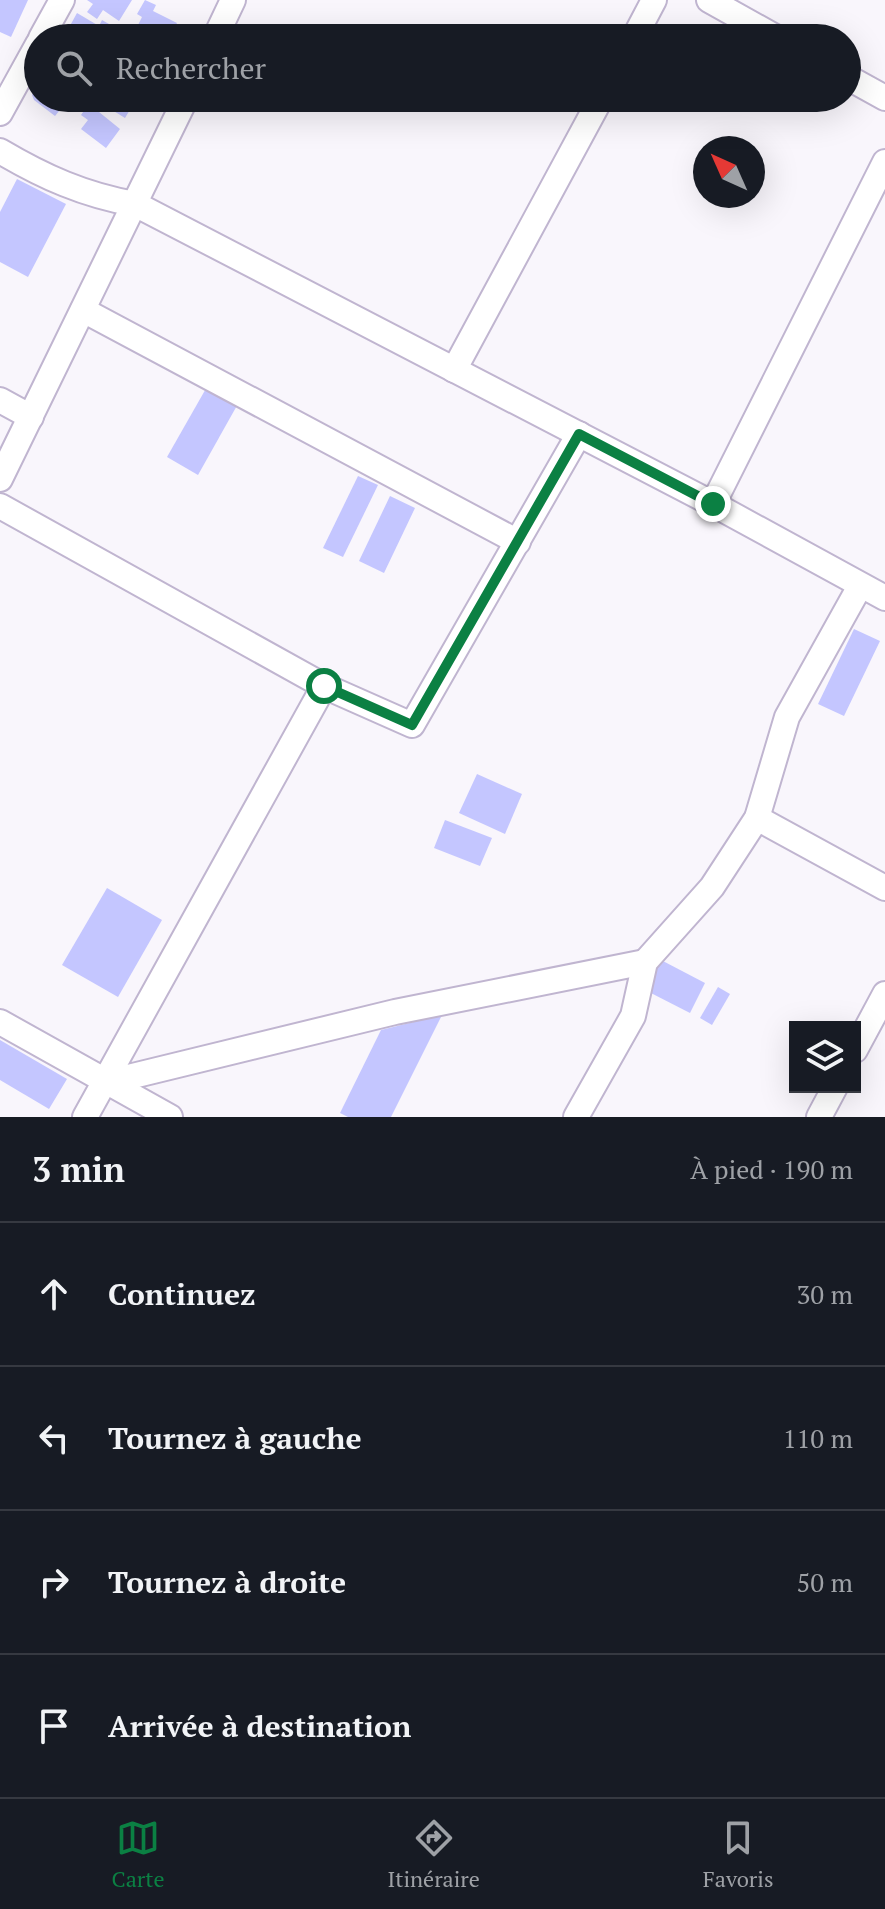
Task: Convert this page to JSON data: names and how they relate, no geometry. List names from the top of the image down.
{
  "north": "top left",
  "page": {
    "search": "Rechercher",
    "heading": ["3 min", "À pied · 190 m"],
    "list": [
      ["Continuez", "30 m"],
      ["Tournez à gauche", "110 m"],
      ["Tournez à droite", "50 m"],
      "Arrivée à destination"
    ],
    "nav": ["Carte", "Itinéraire", "Favoris"]
  }
}
